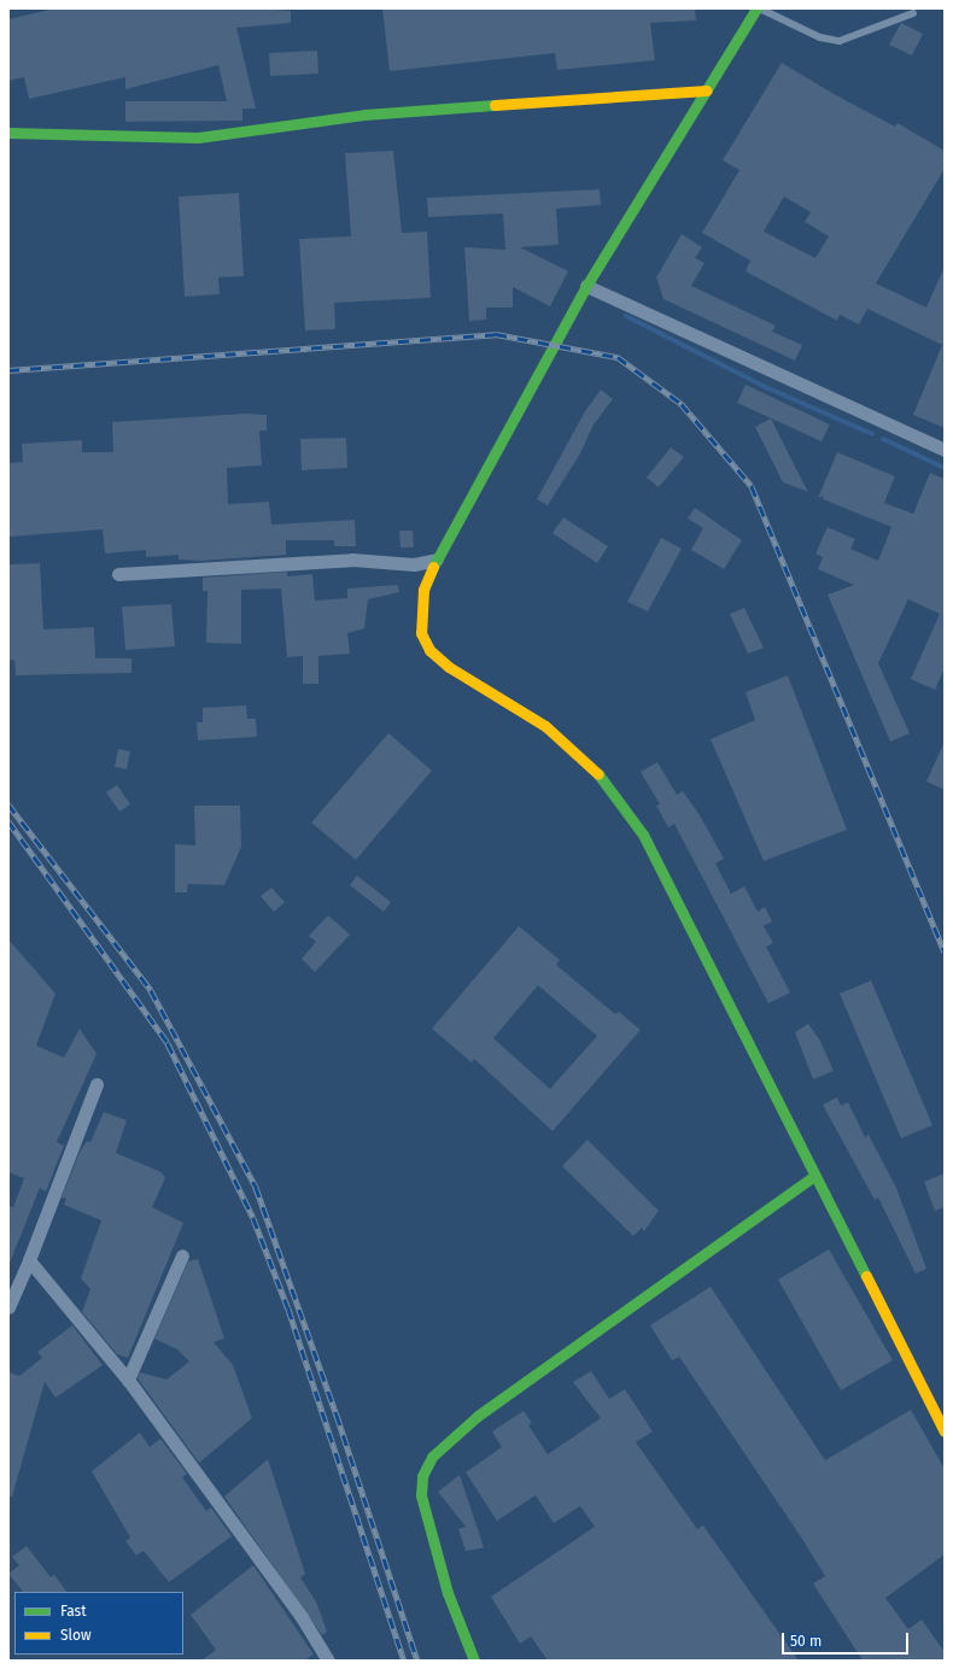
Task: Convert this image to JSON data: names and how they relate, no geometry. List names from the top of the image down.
{
  "legend": ["Fast", "Slow"],
  "scale_bar": "50 m"
}
